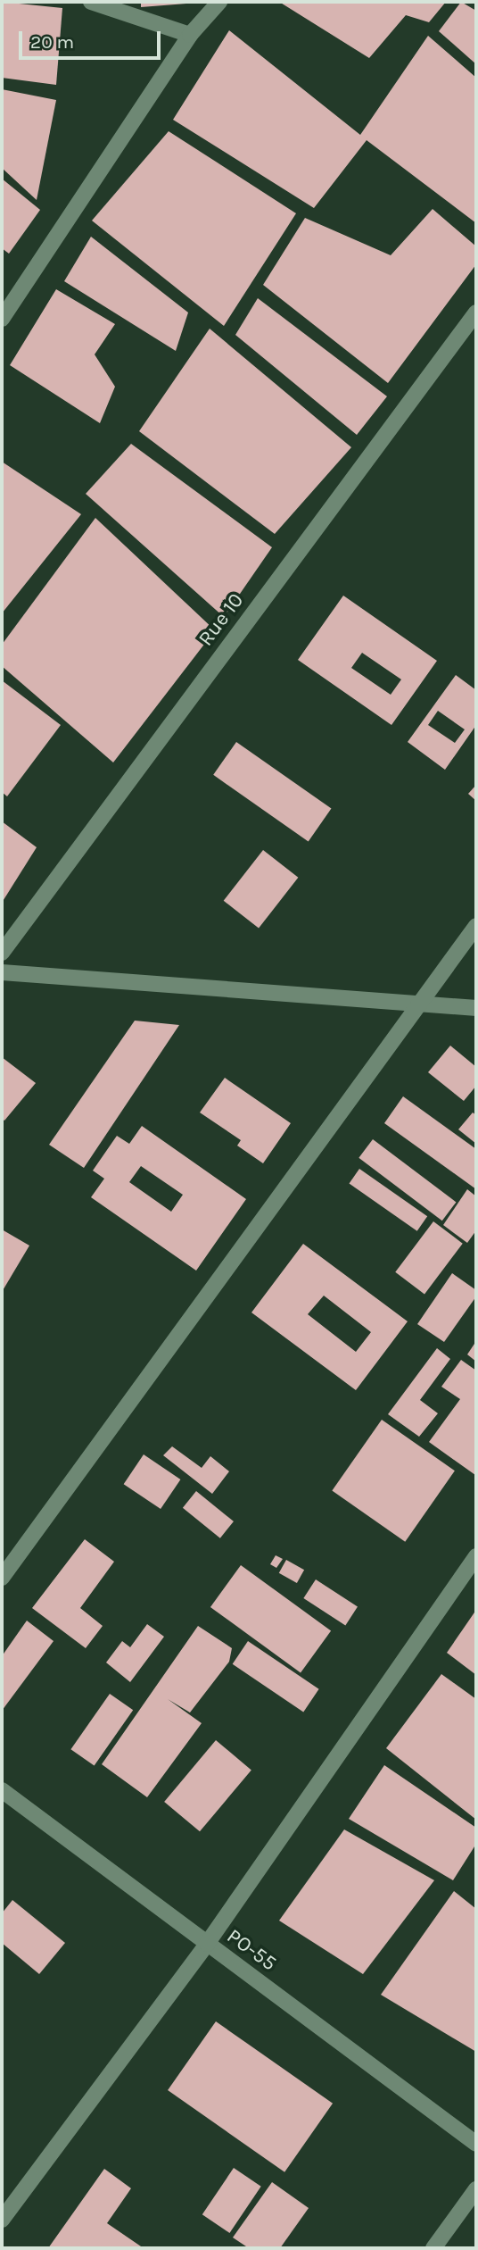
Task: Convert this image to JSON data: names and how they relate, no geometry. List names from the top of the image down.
{
  "streets": {
    "street": ["Rue 10", "PO-55"]
  },
  "scale_bar": "20 m"
}
